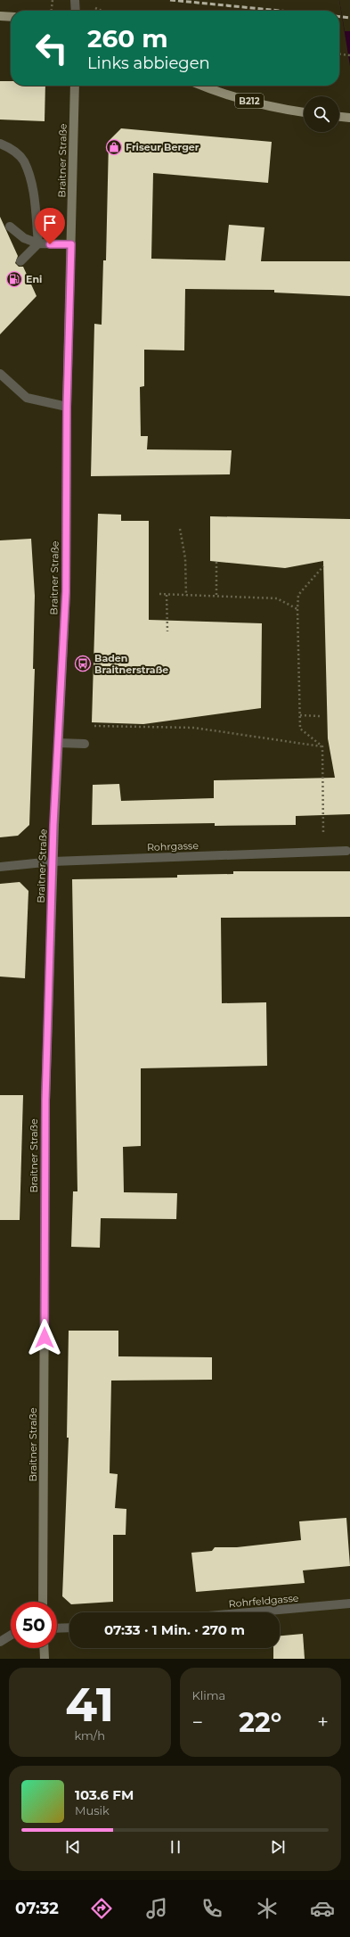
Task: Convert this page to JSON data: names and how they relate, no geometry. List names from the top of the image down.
{
  "streets": {
    "main road": ["B212", "Braitner Straße"],
    "street": ["Rohrgasse", "Rohrfeldgasse"]
  },
  "crossings": [
    ["Braitner Straße", "Rohrgasse"]
  ],
  "places": {
    "shop": ["Friseur Berger"],
    "fuel station": ["Eni"],
    "bus stop": ["Baden Braitnerstraße"]
  },
  "page": {
    "turn": ["260 m", "Links abbiegen"],
    "limit": "50",
    "trip": "07:33 · 1 Min. · 270 m",
    "tile": [
      ["41", "km/h"],
      "Klima"
    ],
    "heat": ["−", "22°", "+"],
    "song": ["103.6 FM", "Musik"],
    "tabs": "07:32"
  }
}
